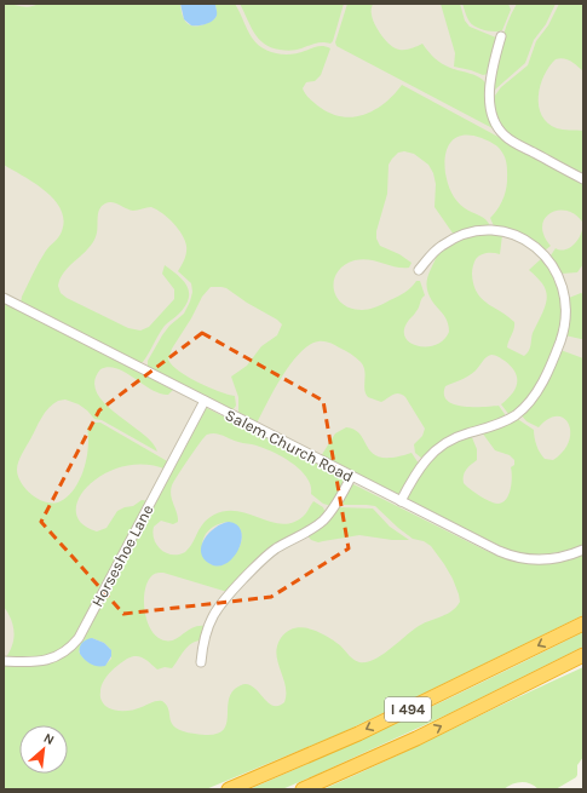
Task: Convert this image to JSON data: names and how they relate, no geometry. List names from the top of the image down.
{
  "streets": {
    "highway": ["I 494"],
    "street": ["Salem Church Road", "Horseshoe Lane"]
  },
  "crossings": [
    ["Salem Church Road", "Horseshoe Lane"]
  ],
  "north": "top right"
}
